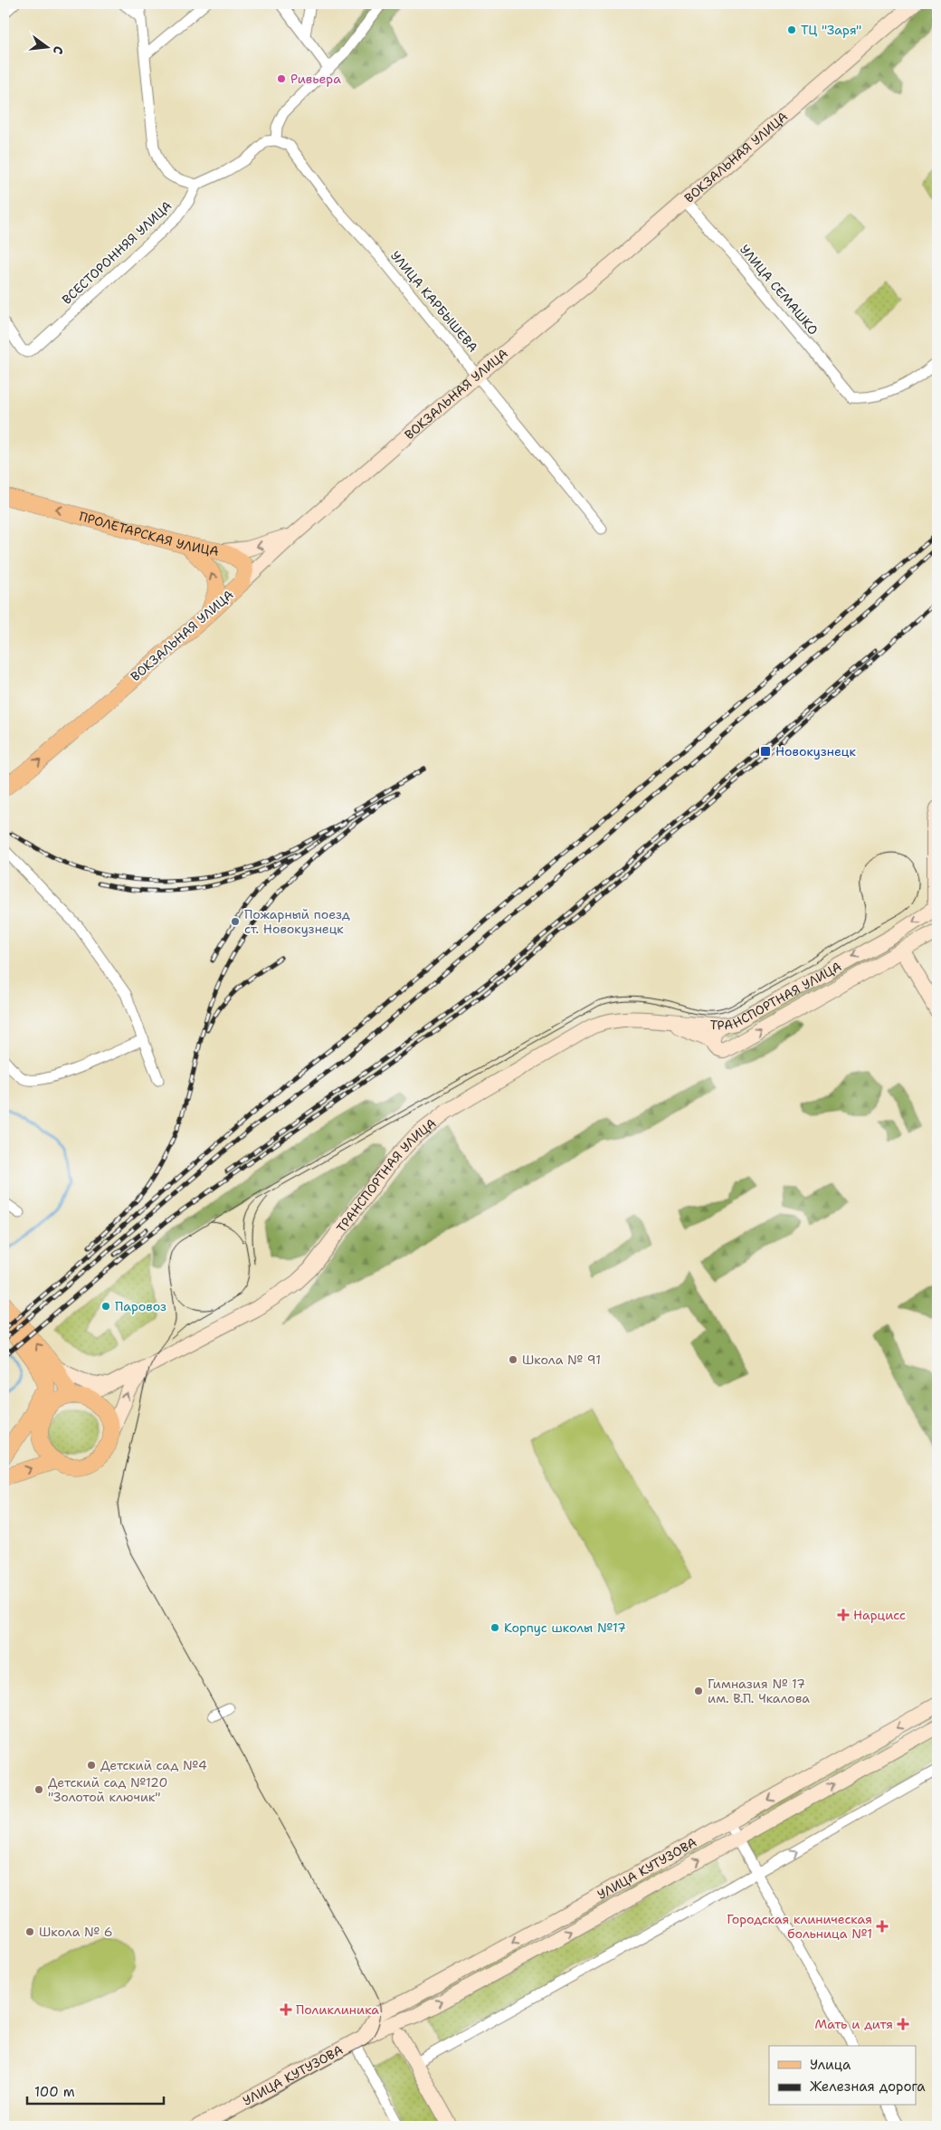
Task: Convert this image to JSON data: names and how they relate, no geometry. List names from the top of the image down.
{
  "streets": {
    "main road": [
      "ВОКЗАЛЬНАЯ УЛИЦА",
      "ПРОЛЕТАРСКАЯ УЛИЦА",
      "ТРАНСПОРТНАЯ УЛИЦА",
      "УЛИЦА КУТУЗОВА"
    ],
    "street": ["ВСЕСТОРОННЯЯ УЛИЦА", "УЛИЦА СЕМАШКО", "УЛИЦА КАРБЫШЕВА"]
  },
  "crossings": [
    ["ВОКЗАЛЬНАЯ УЛИЦА", "УЛИЦА СЕМАШКО"],
    ["ВОКЗАЛЬНАЯ УЛИЦА", "УЛИЦА КАРБЫШЕВА"],
    ["ВОКЗАЛЬНАЯ УЛИЦА", "ПРОЛЕТАРСКАЯ УЛИЦА"]
  ],
  "one_way": ["ПРОЛЕТАРСКАЯ УЛИЦА"],
  "places": {
    "other": [
      "ТЦ \"Заря\"",
      "Ривьера",
      "Пожарный поезд ст. Новокузнецк",
      "Паровоз",
      "Школа № 91",
      "Корпус школы №17",
      "Гимназия № 17 им. В.П. Чкалова",
      "Детский сад №4",
      "Детский сад №120 \"Золотой ключик\"",
      "Школа № 6"
    ],
    "transit": ["Новокузнецк"],
    "health": [
      "Нарцисс",
      "Городская клиническая больница №1",
      "Поликлиника",
      "Мать и дитя"
    ]
  },
  "legend": ["Улица", "Железная дорога"],
  "scale_bar": "100 m",
  "north": "right"
}
